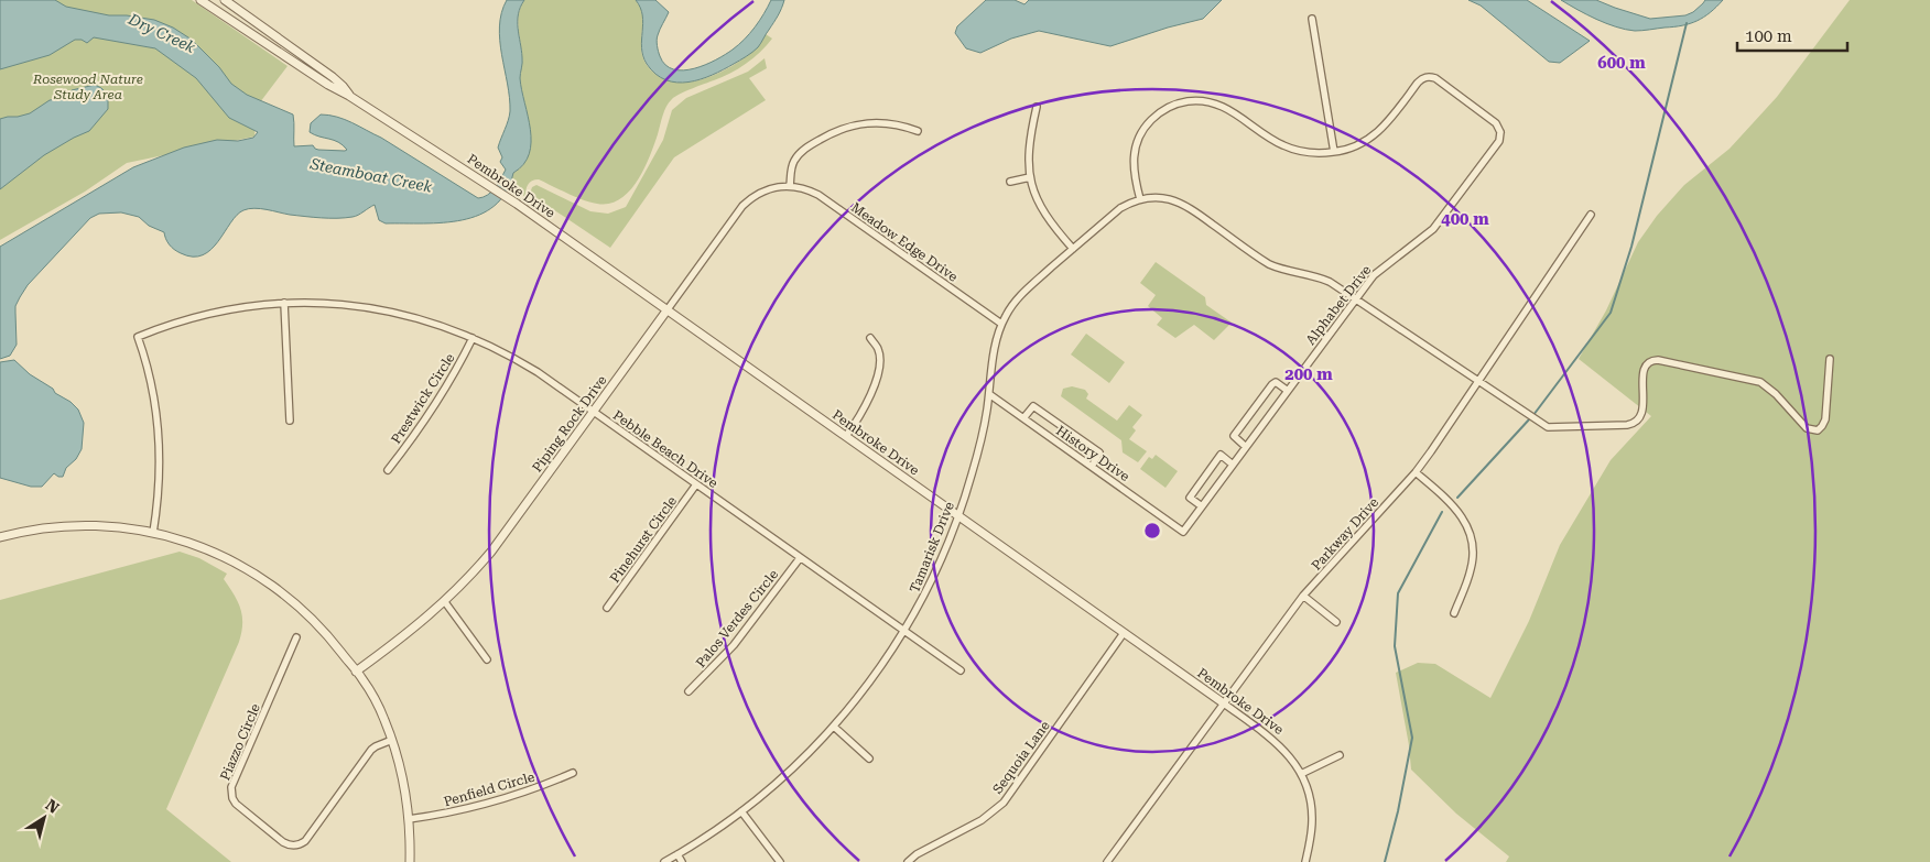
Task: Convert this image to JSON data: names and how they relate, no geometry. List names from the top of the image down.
{
  "streets": {
    "street": [
      "Pembroke Drive",
      "Meadow Edge Drive",
      "Alphabet Drive",
      "Prestwick Circle",
      "Piping Rock Drive",
      "Pebble Beach Drive",
      "History Drive",
      "Parkway Drive",
      "Pinehurst Circle",
      "Tamarisk Drive",
      "Palos Verdes Circle",
      "Piazzo Circle",
      "Sequoia Lane",
      "Penfield Circle"
    ]
  },
  "crossings": [
    ["Pembroke Drive", "Piping Rock Drive"],
    ["Pembroke Drive", "Parkway Drive"],
    ["Pembroke Drive", "Tamarisk Drive"],
    ["Pembroke Drive", "Sequoia Lane"],
    ["Meadow Edge Drive", "Piping Rock Drive"],
    ["Meadow Edge Drive", "Tamarisk Drive"],
    ["Alphabet Drive", "History Drive"],
    ["Prestwick Circle", "Pebble Beach Drive"],
    ["Piping Rock Drive", "Pebble Beach Drive"],
    ["Pebble Beach Drive", "Pinehurst Circle"],
    ["Pebble Beach Drive", "Tamarisk Drive"],
    ["Pebble Beach Drive", "Palos Verdes Circle"],
    ["History Drive", "Tamarisk Drive"]
  ],
  "water": ["Dry Creek", "Steamboat Creek"],
  "parks": ["Rosewood Nature Study Area"],
  "scale_bar": "100 m",
  "north": "top right",
  "rings": ["600 m", "400 m", "200 m"]
}
